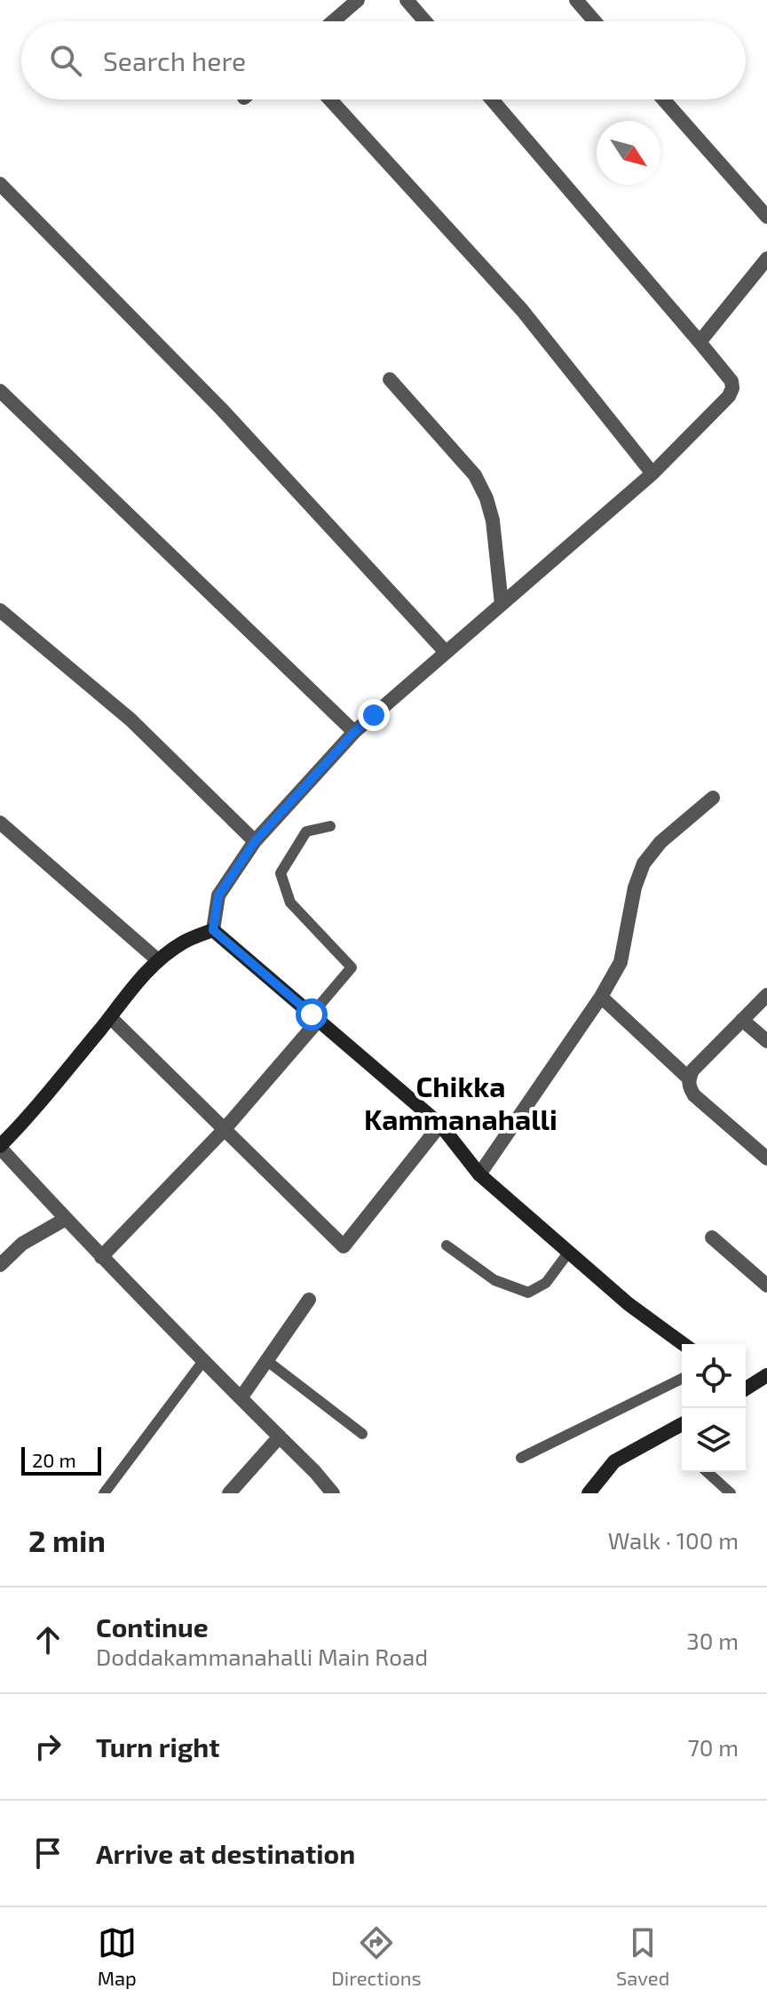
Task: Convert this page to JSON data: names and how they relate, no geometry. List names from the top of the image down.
{
  "districts": ["Chikka Kammanahalli"],
  "scale_bar": "20 m",
  "north": "bottom right",
  "page": {
    "search": "Search here",
    "scale": "20 m",
    "heading": ["2 min", "Walk · 100 m"],
    "list": [
      ["Continue", "Doddakammanahalli Main Road", "30 m"],
      ["Turn right", "70 m"],
      "Arrive at destination"
    ],
    "nav": ["Map", "Directions", "Saved"]
  }
}
